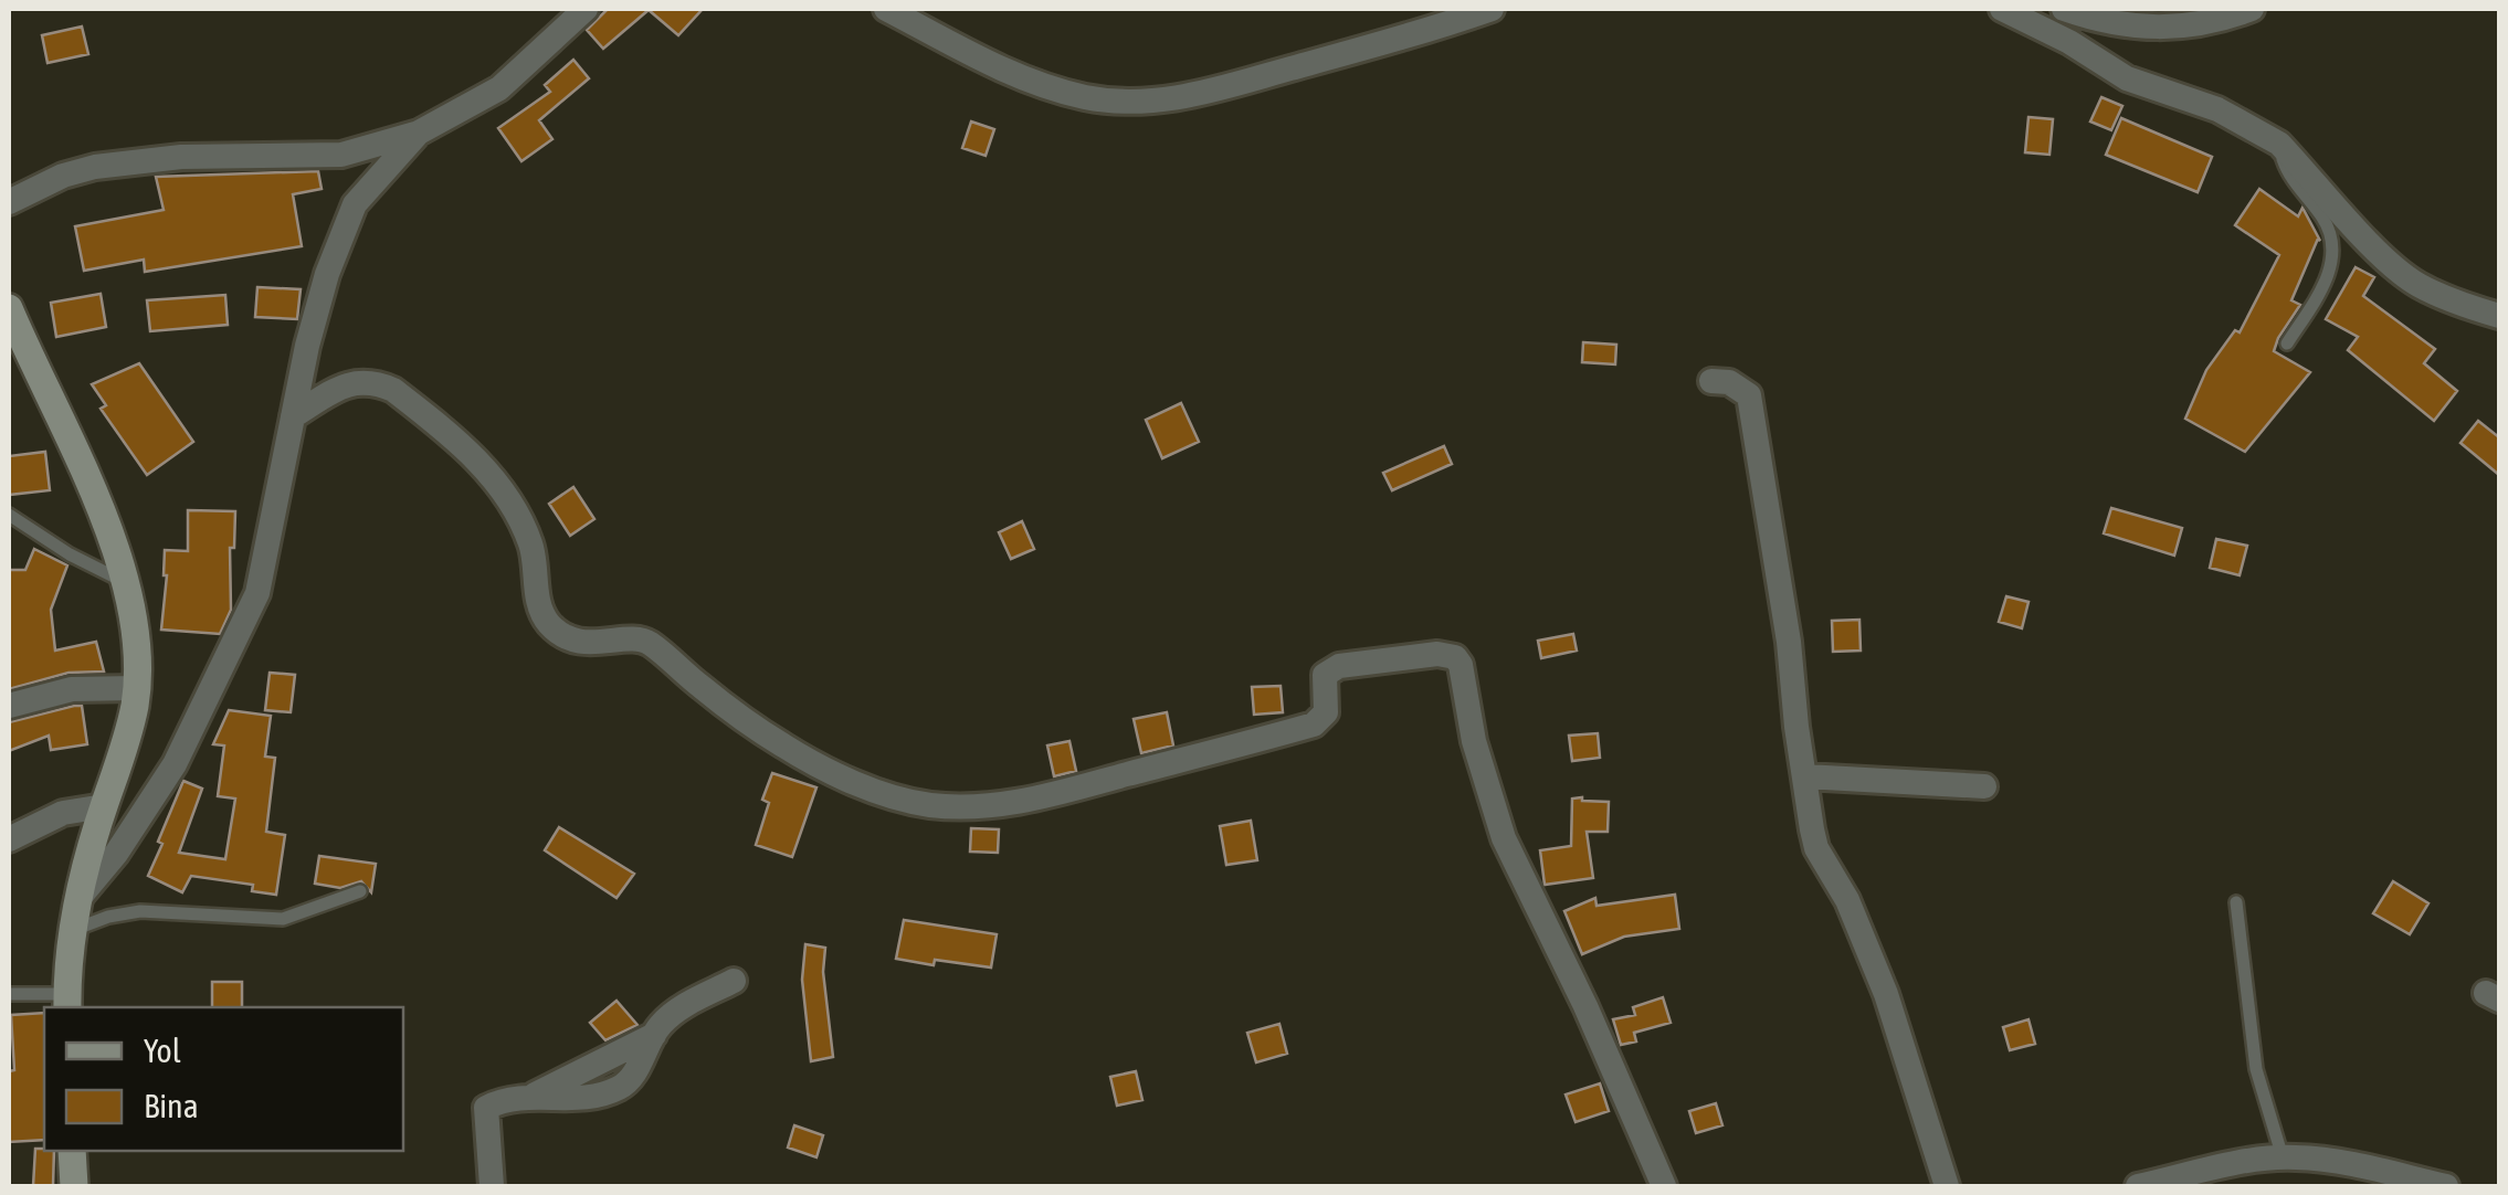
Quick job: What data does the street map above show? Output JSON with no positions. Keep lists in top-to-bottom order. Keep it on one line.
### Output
{"legend":["Yol","Bina"]}
